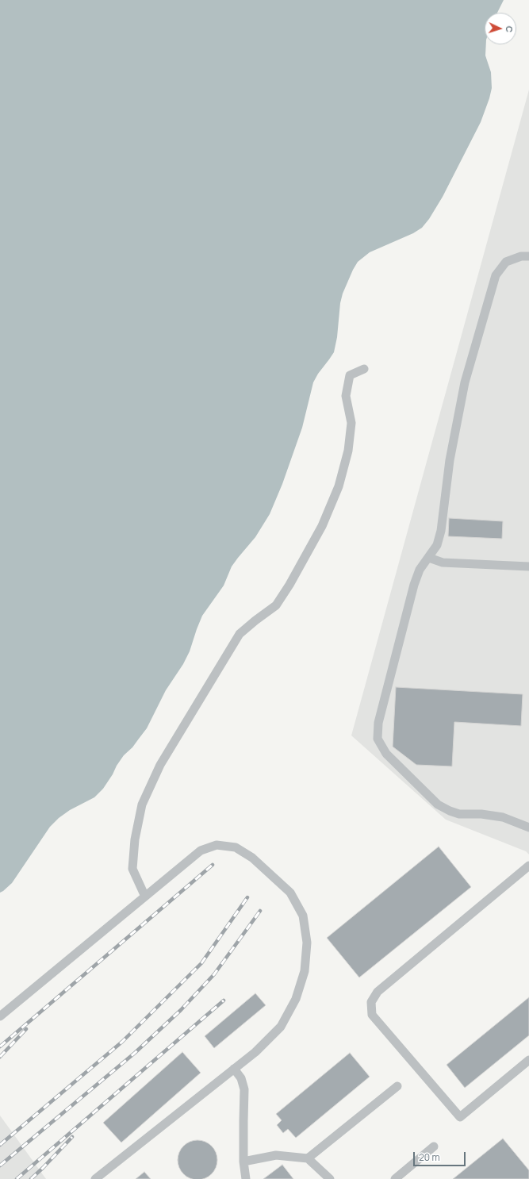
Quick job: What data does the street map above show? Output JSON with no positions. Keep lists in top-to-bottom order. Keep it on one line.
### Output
{"scale_bar":"20 m","north":"right"}
